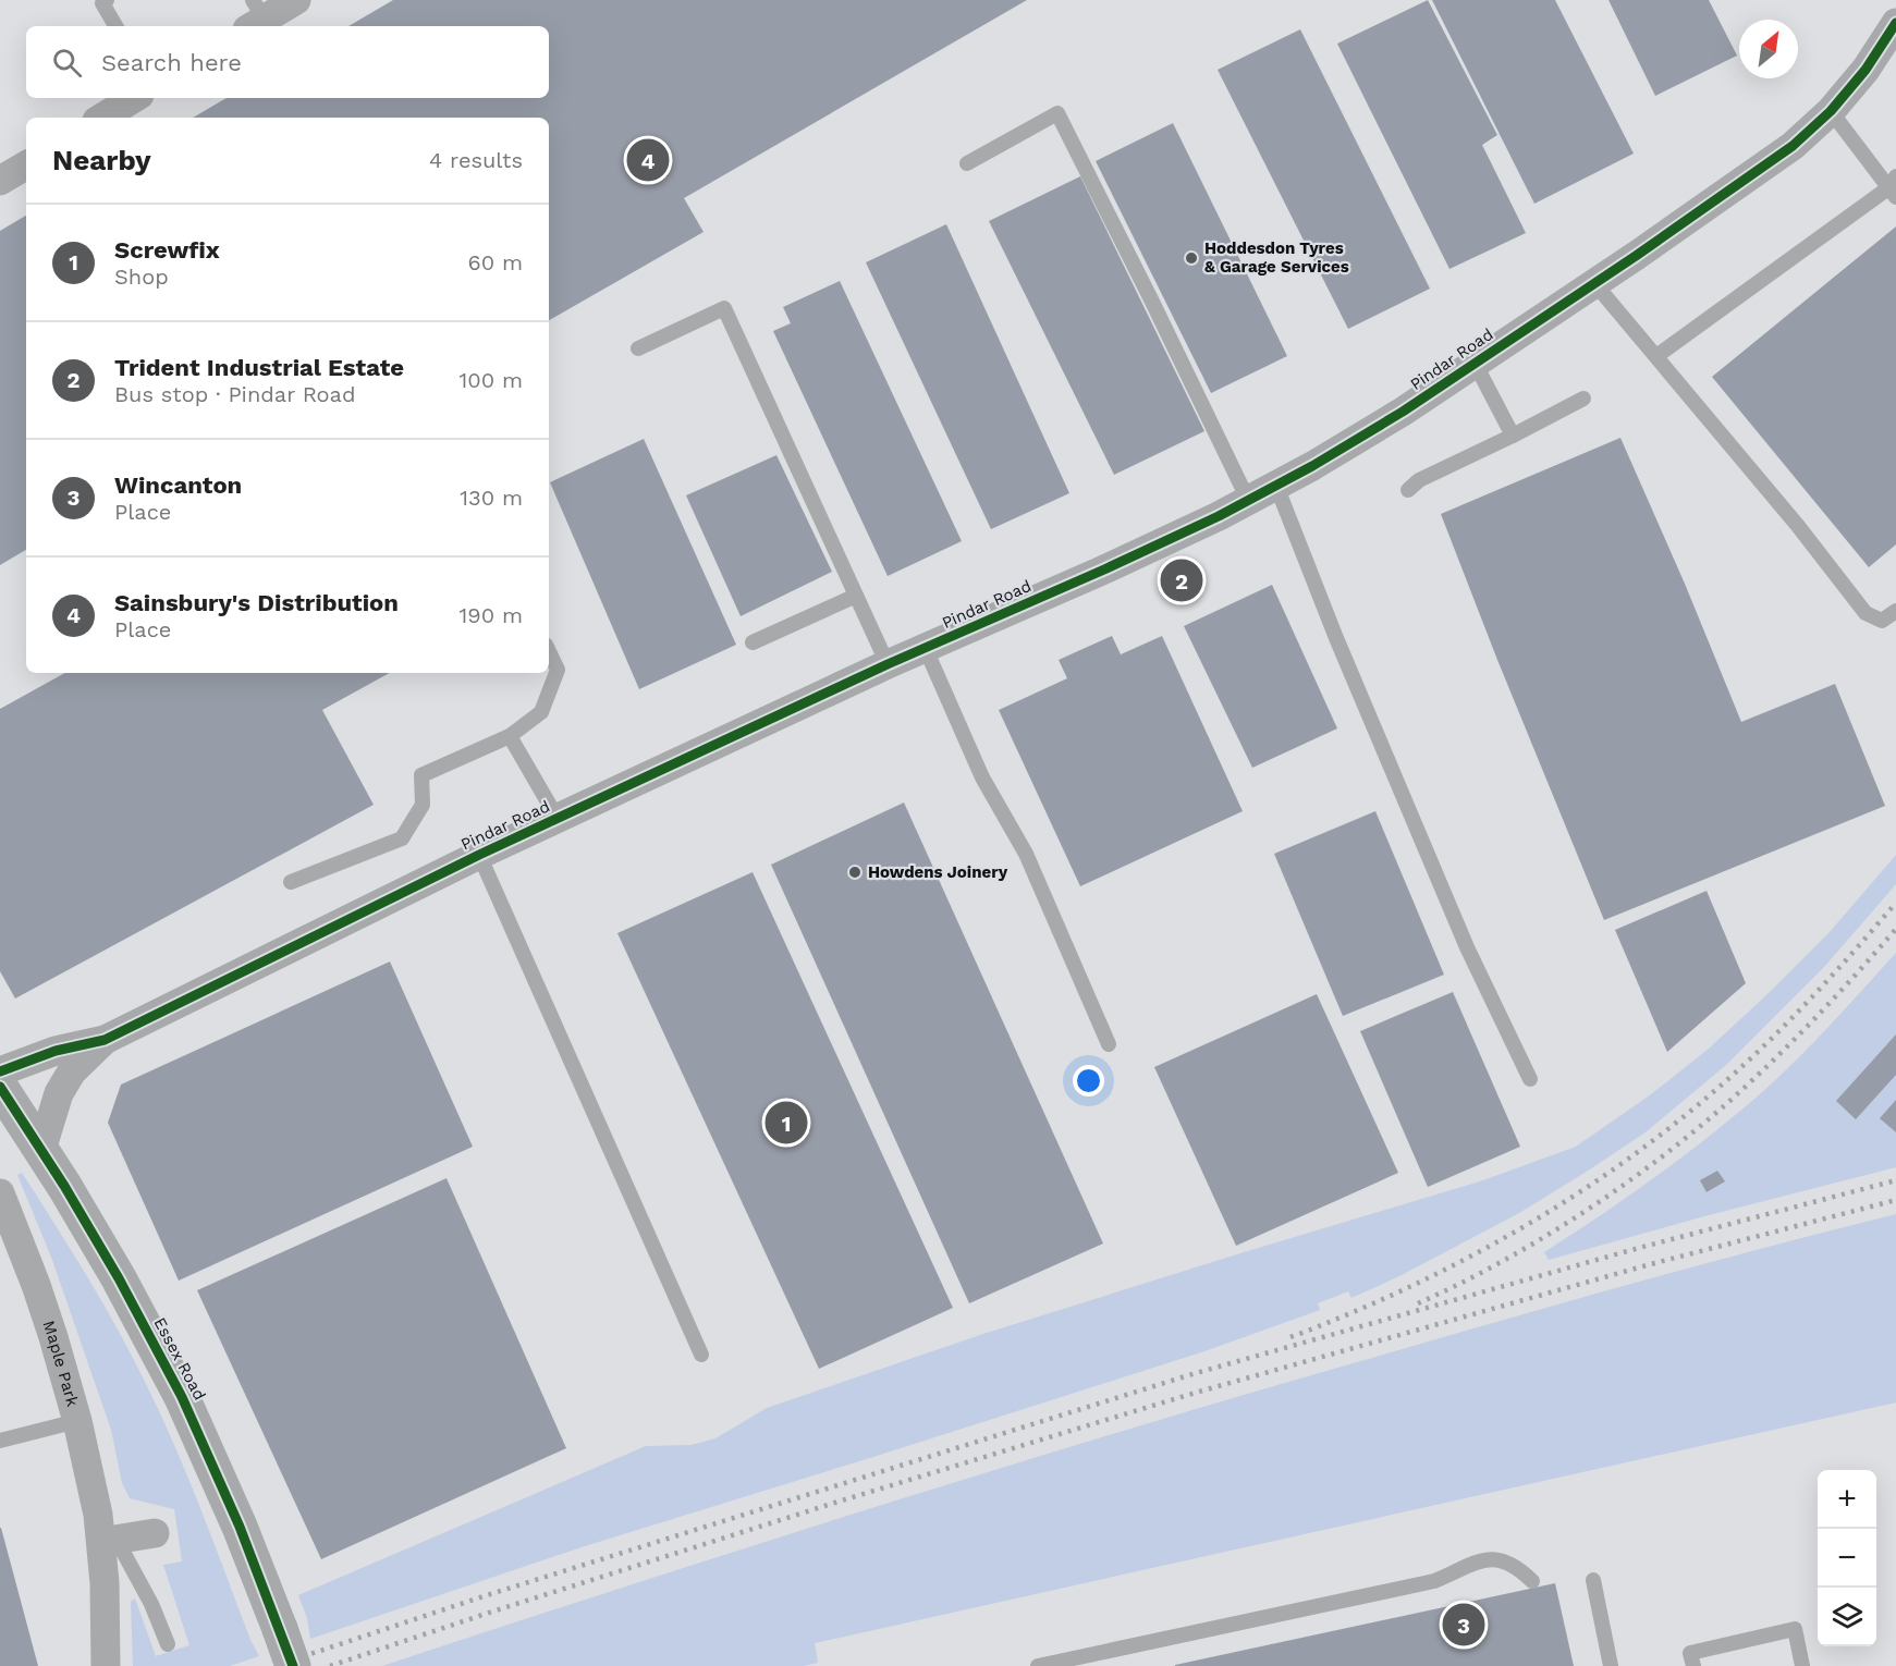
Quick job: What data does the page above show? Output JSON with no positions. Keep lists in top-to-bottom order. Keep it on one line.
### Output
{"streets":{"street":["Pindar Road","Essex Road","Maple Park"]},"crossings":[["Pindar Road","Essex Road"]],"places":["Hoddesdon Tyres & Garage Services","Howdens Joinery"],"north":"top right","page":{"search":"Search here","heading":["Nearby","4 results"],"pins":["4","2","1","3"],"list":[{"mark":"1","name":"Screwfix","note":"Shop","value":"60 m"},{"mark":"2","name":"Trident Industrial Estate","note":"Bus stop · Pindar Road","value":"100 m"},{"mark":"3","name":"Wincanton","note":"Place","value":"130 m"},{"mark":"4","name":"Sainsbury's Distribution","note":"Place","value":"190 m"}],"map_buttons":["+","−"]}}
